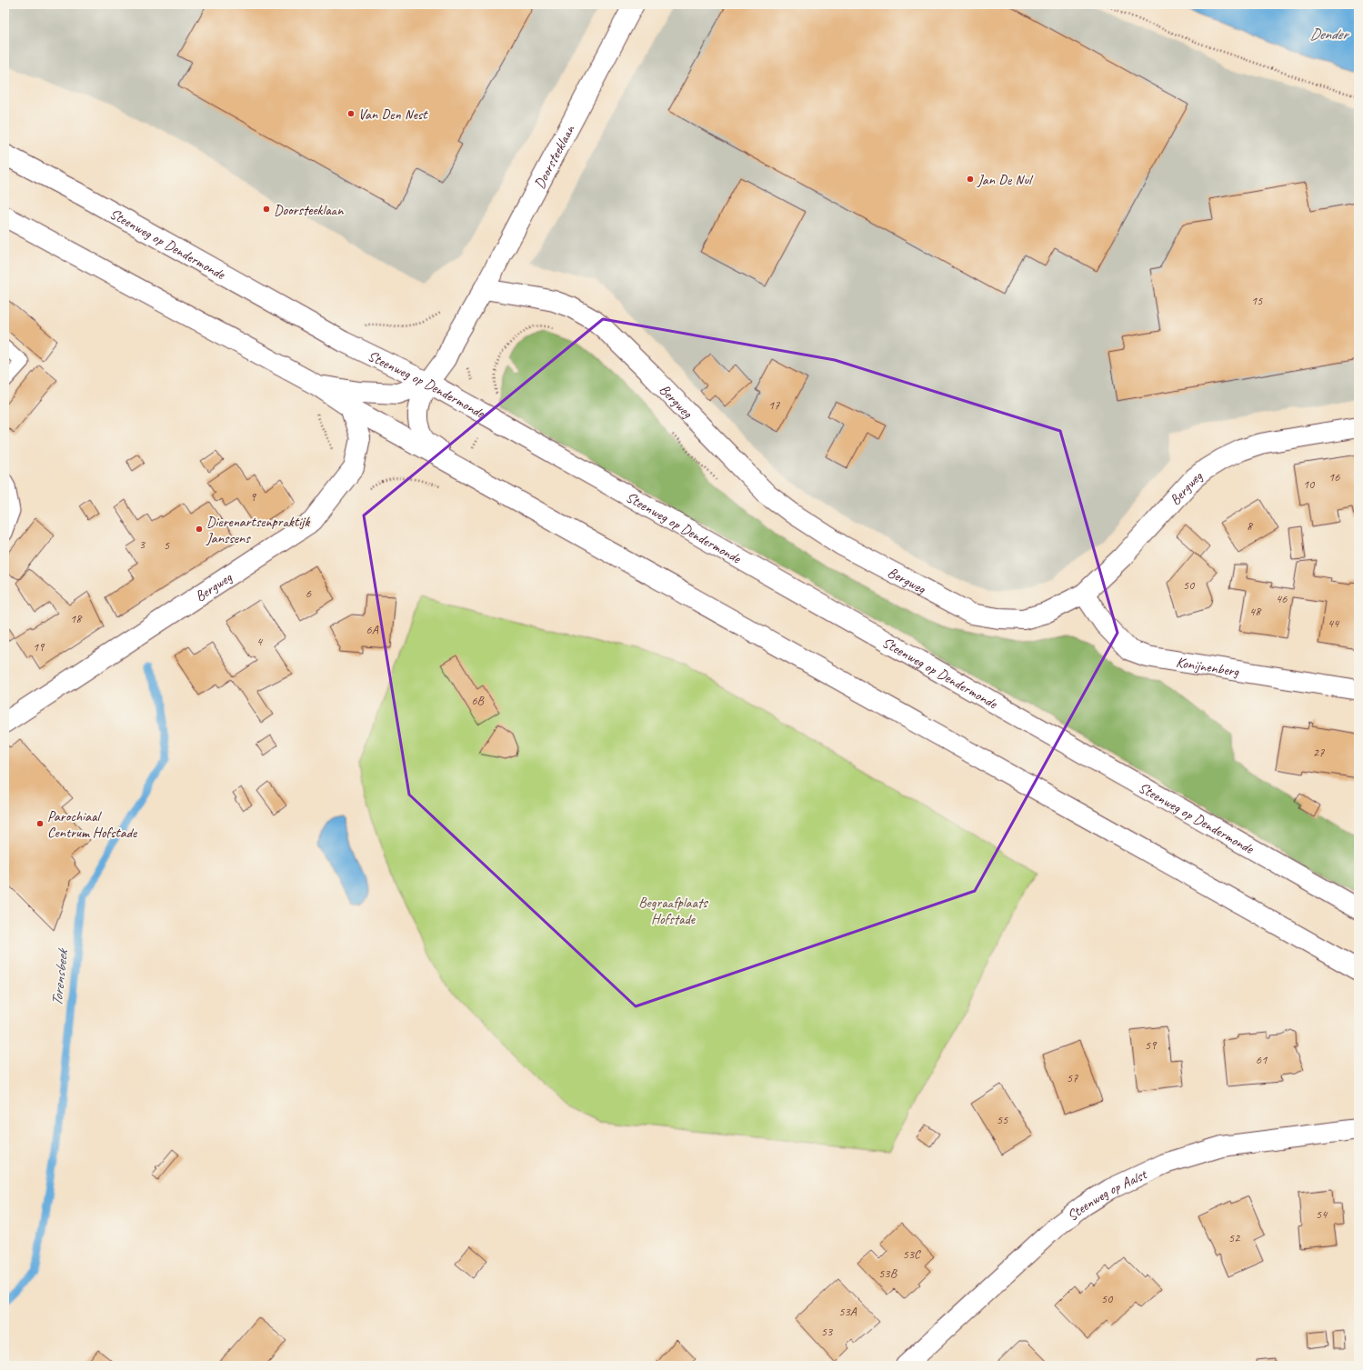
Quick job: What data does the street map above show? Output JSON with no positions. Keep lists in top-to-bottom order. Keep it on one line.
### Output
{"streets":{"main road":["Doorsteeklaan","Steenweg op Dendermonde","Bergweg","Konijnenberg","Steenweg op Aalst"]},"crossings":[["Doorsteeklaan","Steenweg op Dendermonde"],["Doorsteeklaan","Bergweg"],["Bergweg","Konijnenberg"]],"water":["Dender","Torensbeek"],"parks":["Begraafplaats Hofstade"],"places":["Van Den Nest","Jan De Nul","Doorsteeklaan","Dierenartsenpraktijk Janssens","Parochiaal Centrum Hofstade"],"house_numbers":["15","17","16","10","9","8","3","5","50","6","46","48","18","44","6A","4","19","6B","27","59","61","57","55","54","52","53C","53B","50","53A","53"]}
